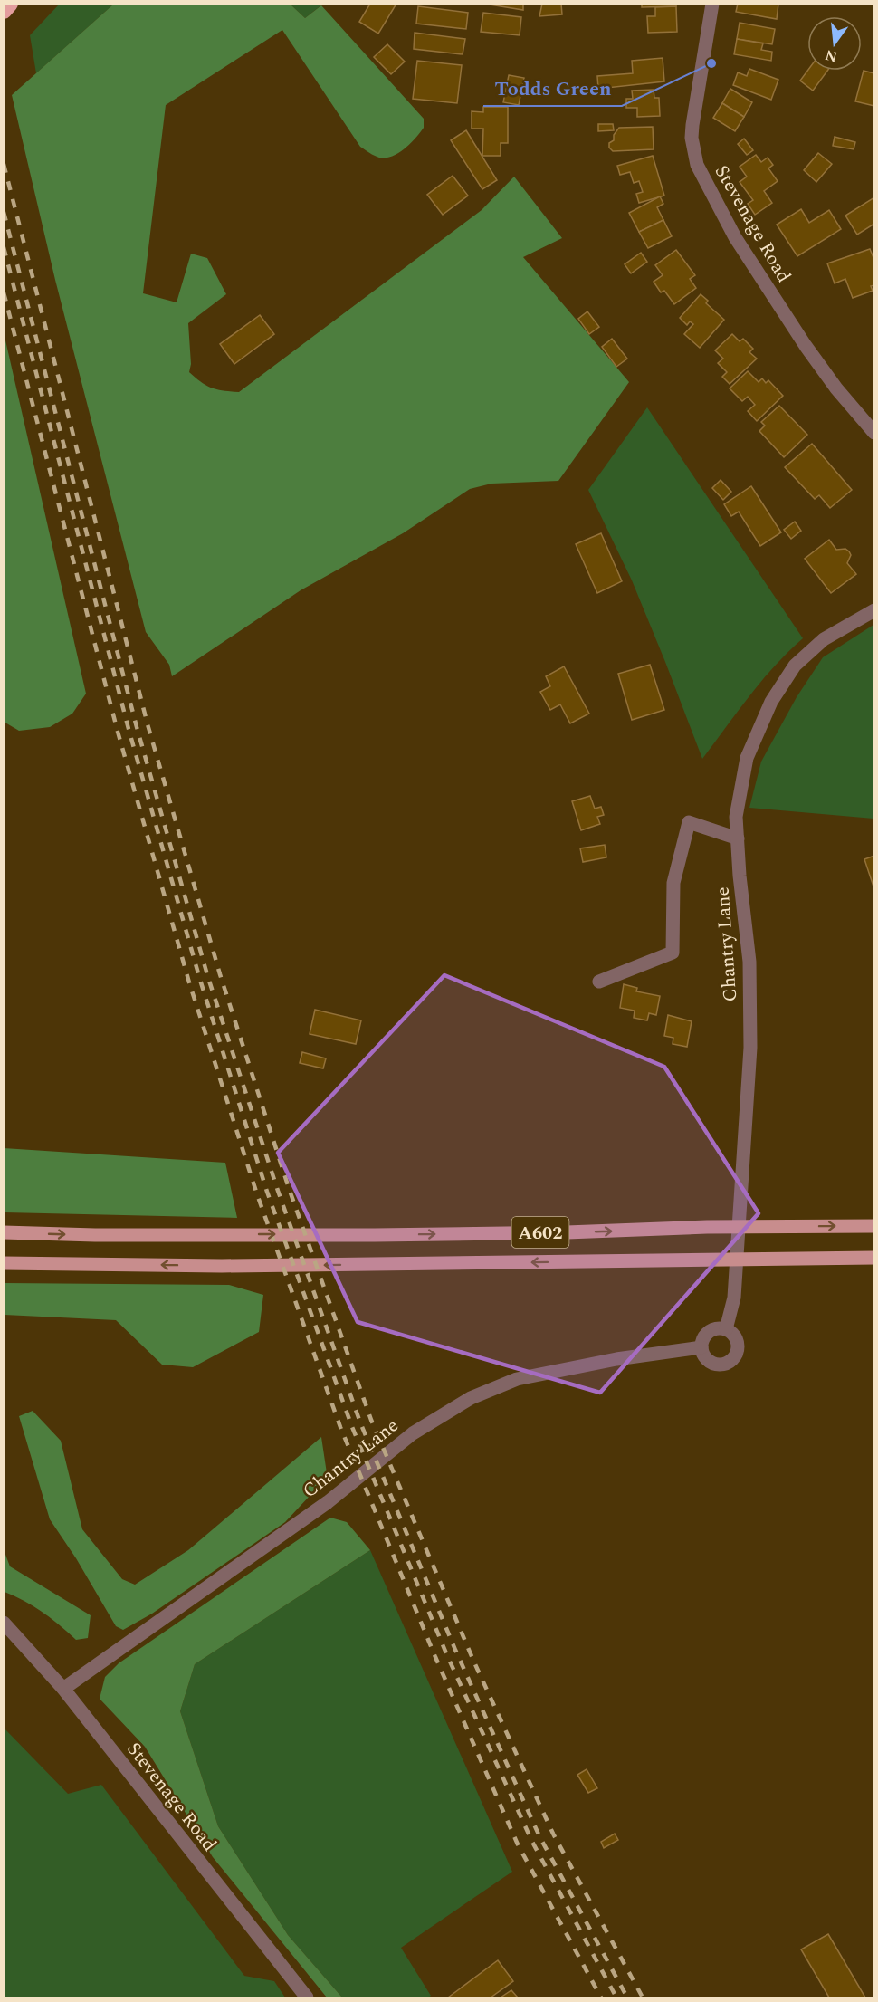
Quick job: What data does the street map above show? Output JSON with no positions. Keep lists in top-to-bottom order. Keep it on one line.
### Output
{"streets":{"main road":["A602"],"street":["Stevenage Road","Chantry Lane"]},"crossings":[["Stevenage Road","Chantry Lane"]],"places":["Todds Green"],"north":"bottom"}
